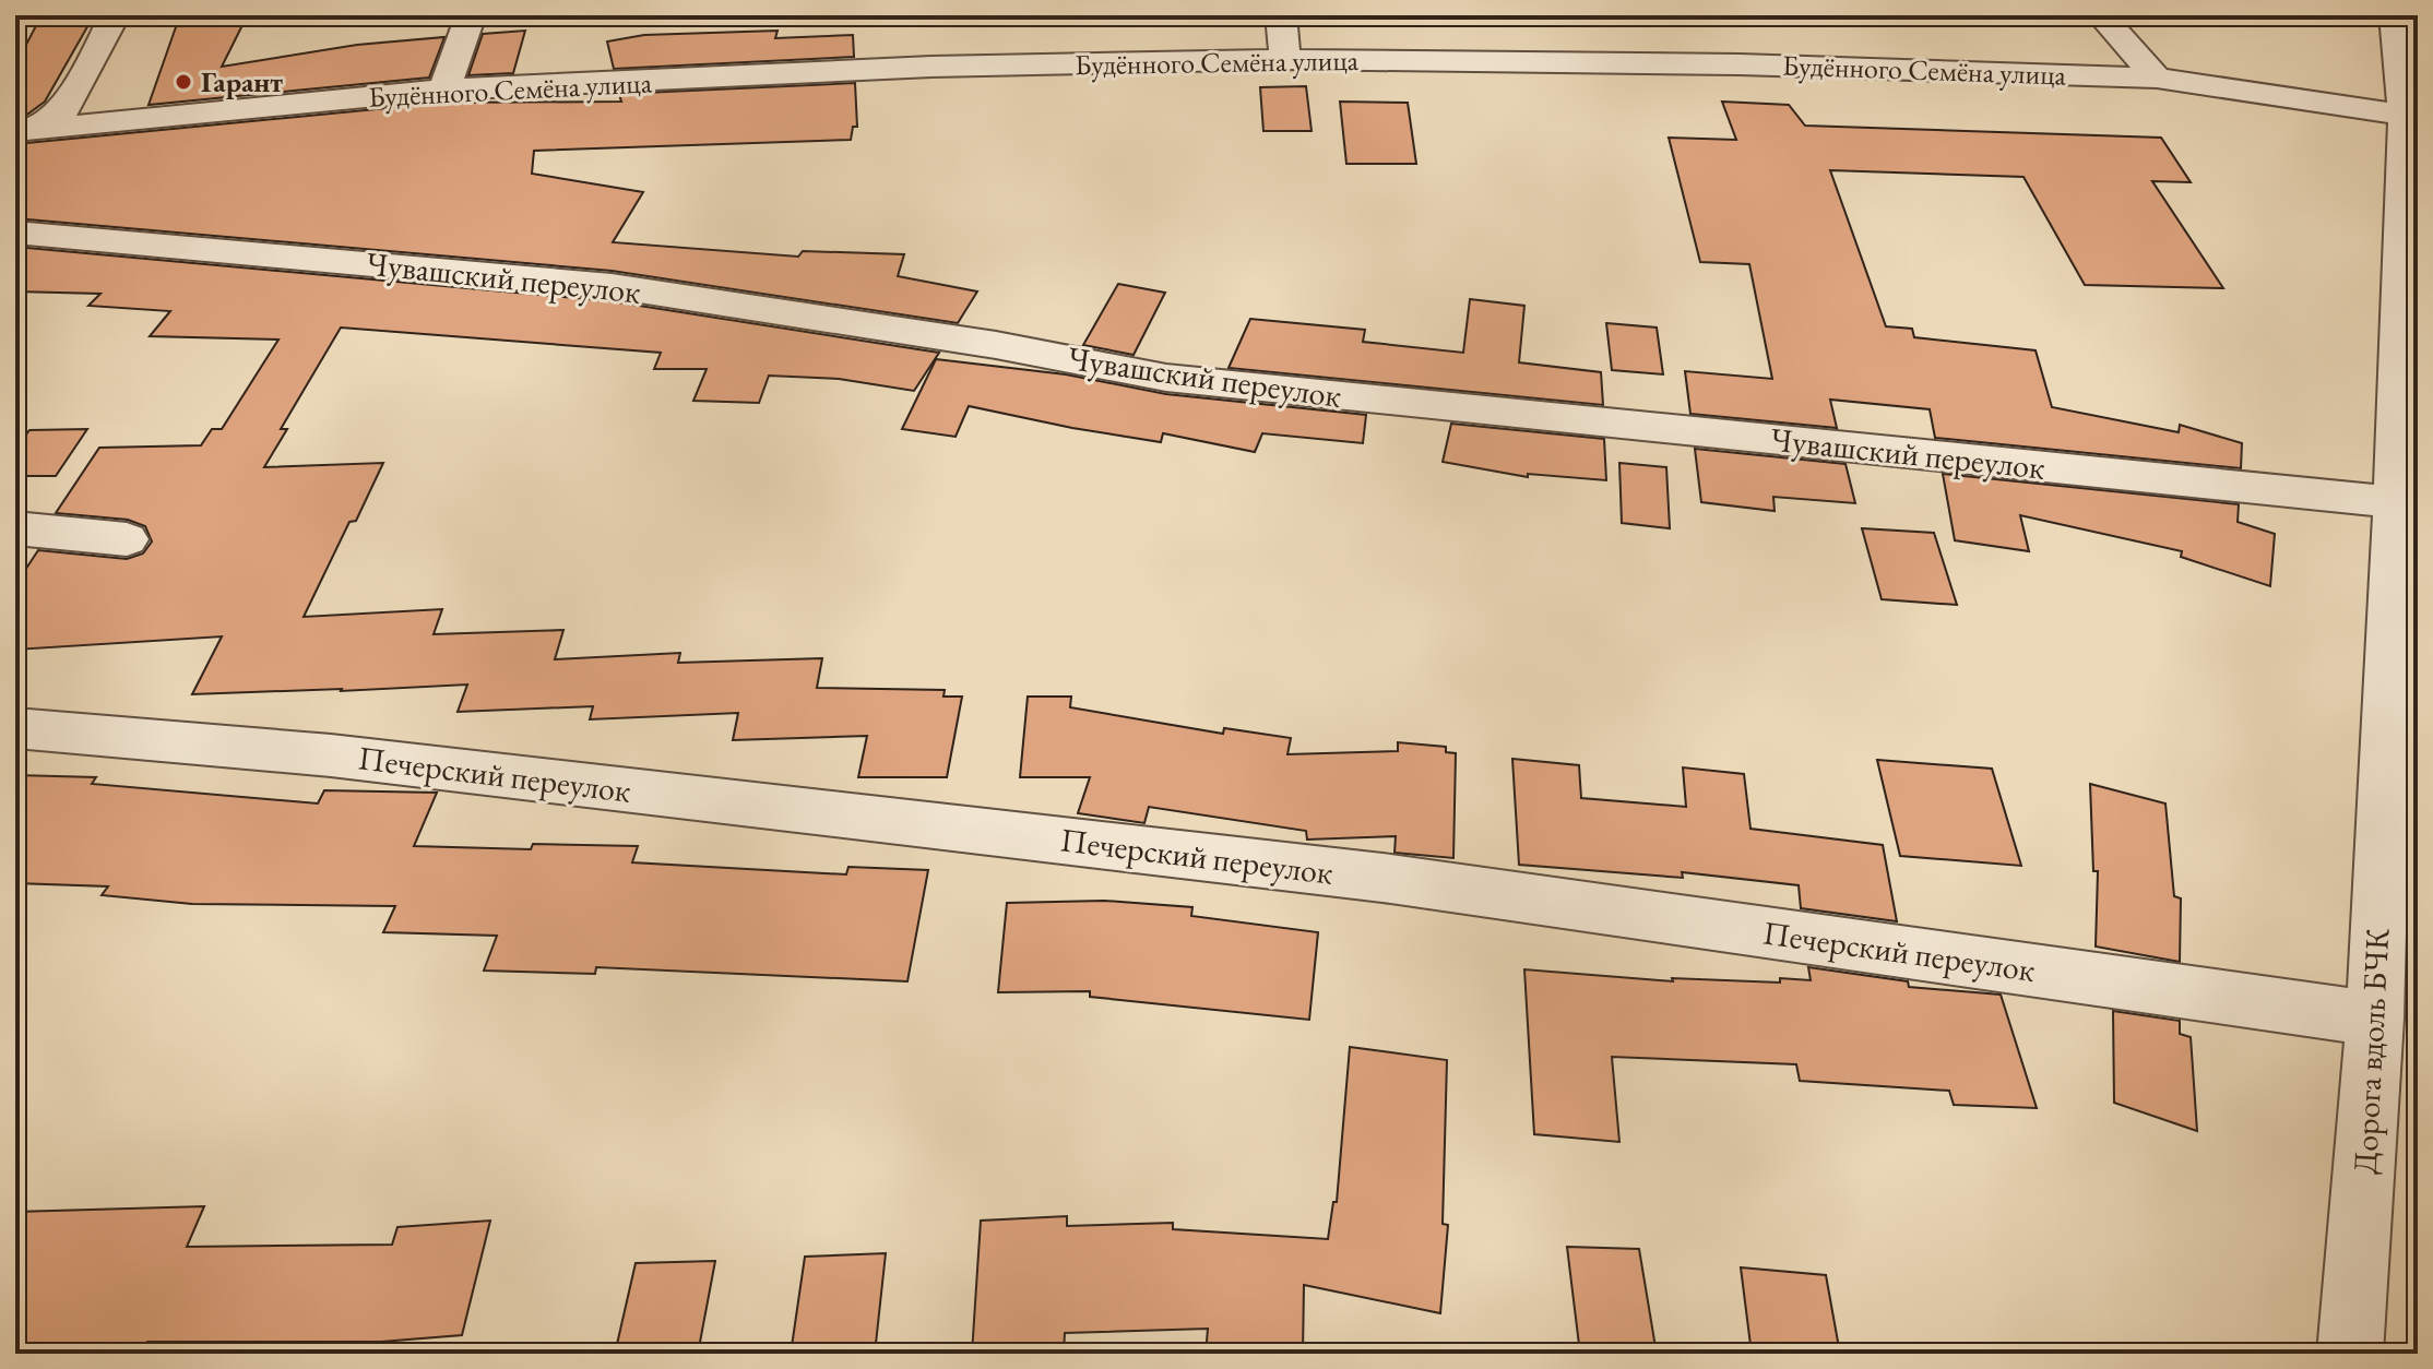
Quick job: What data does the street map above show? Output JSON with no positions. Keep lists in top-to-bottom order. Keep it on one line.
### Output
{"streets":{"street":["Будённого Семёна улица","Чувашский переулок","Печерский переулок","Дорога вдоль БЧК"]},"crossings":[["Будённого Семёна улица","Дорога вдоль БЧК"],["Чувашский переулок","Дорога вдоль БЧК"],["Печерский переулок","Дорога вдоль БЧК"]],"places":["Гарант"]}
